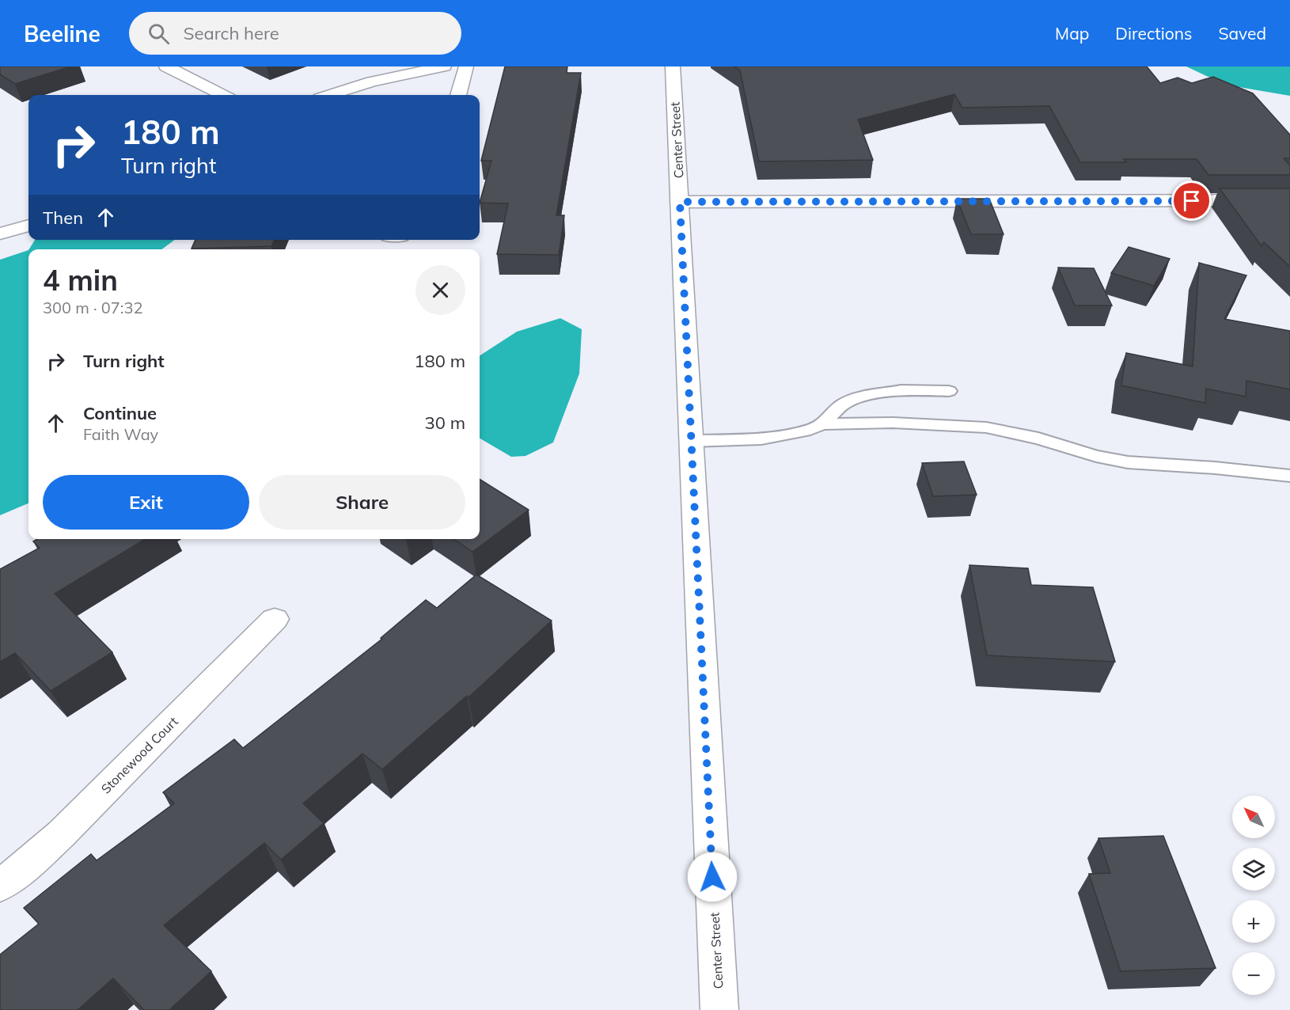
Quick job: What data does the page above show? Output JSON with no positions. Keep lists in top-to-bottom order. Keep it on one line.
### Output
{"streets":{"street":["Center Street","Stonewood Court"]},"north":"top left","page":{"header":"Beeline","search":"Search here","nav":["Map","Directions","Saved"],"turn":["180 m","Turn right"],"then":"Then","heading":["4 min","300 m · 07:32"],"list":[{"name":"Turn right","value":"180 m"},{"name":"Continue","note":"Faith Way","value":"30 m"}],"buttons":["Exit","Share"],"map_buttons":["+","−"]}}
